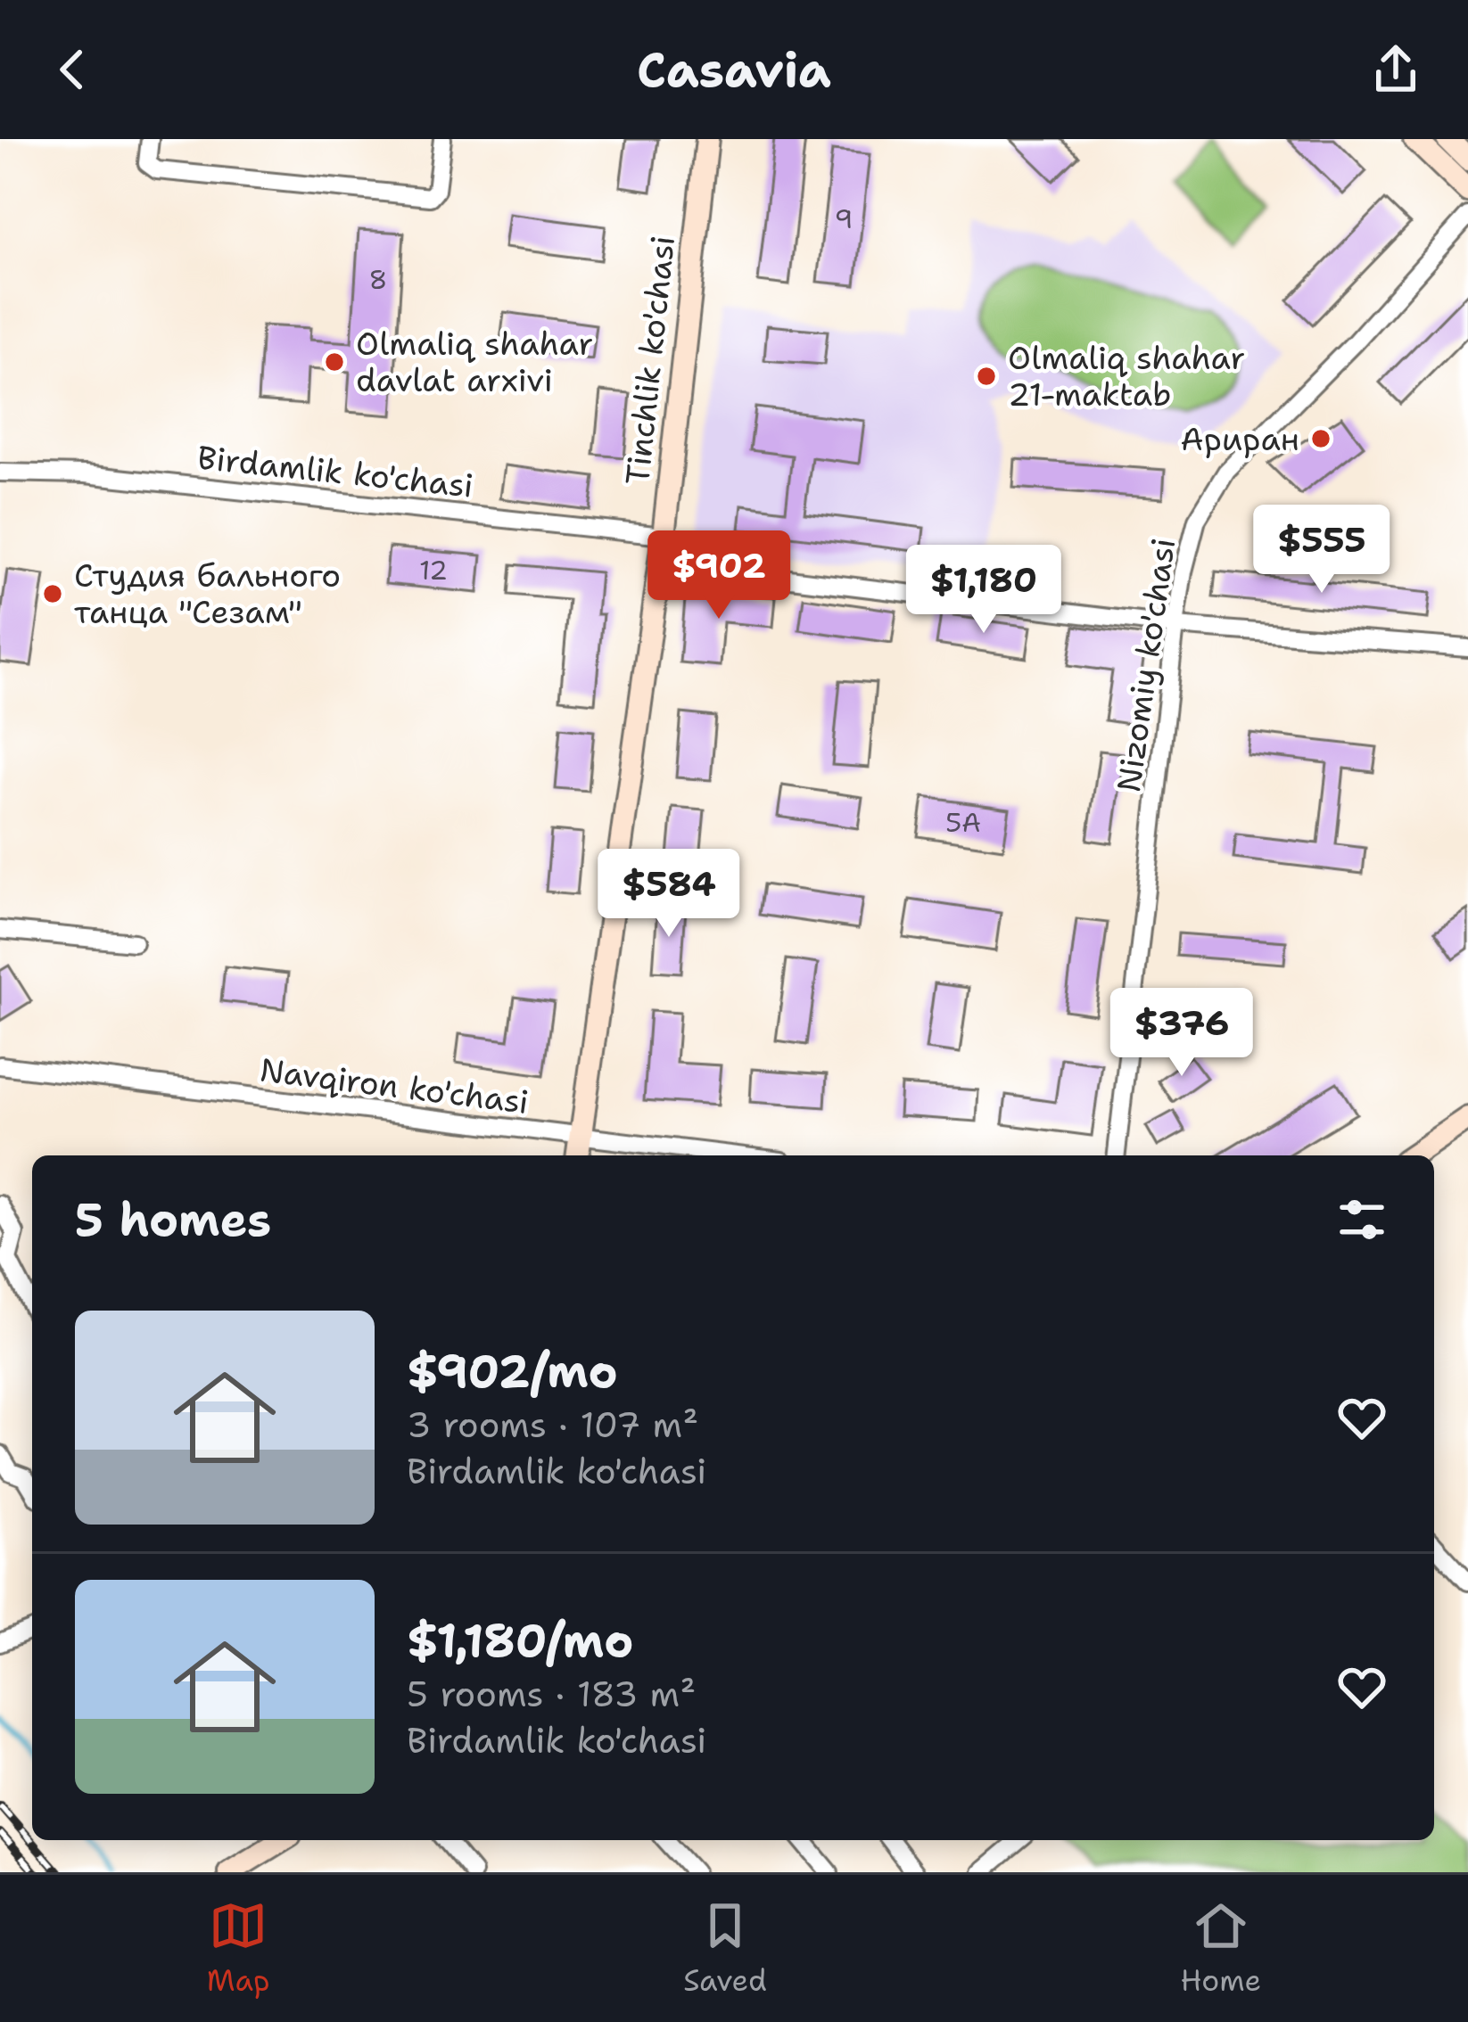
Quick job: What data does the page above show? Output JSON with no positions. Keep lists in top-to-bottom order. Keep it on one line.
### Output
{"streets":{"main road":["Tinchlik ko'chasi"],"street":["Birdamlik ko'chasi","Nizomiy ko'chasi","Navqiron ko'chasi"]},"crossings":[["Tinchlik ko'chasi","Birdamlik ko'chasi"],["Tinchlik ko'chasi","Navqiron ko'chasi"]],"places":["Olmaliq shahar davlat arxivi","Olmaliq shahar 21-maktab","Ариран","Студия бального танца \"Сезам\""],"house_numbers":["9","8","12","5А"],"page":{"header":"Casavia","price":["$555","$902","$1,180","$584","$376"],"heading":"5 homes","list":[{"name":"$902/mo","note":"3 rooms · 107 m² · Birdamlik ko'chasi"},{"name":"$1,180/mo","note":"5 rooms · 183 m² · Birdamlik ko'chasi"}],"tabs":["Map","Saved","Home"]}}
